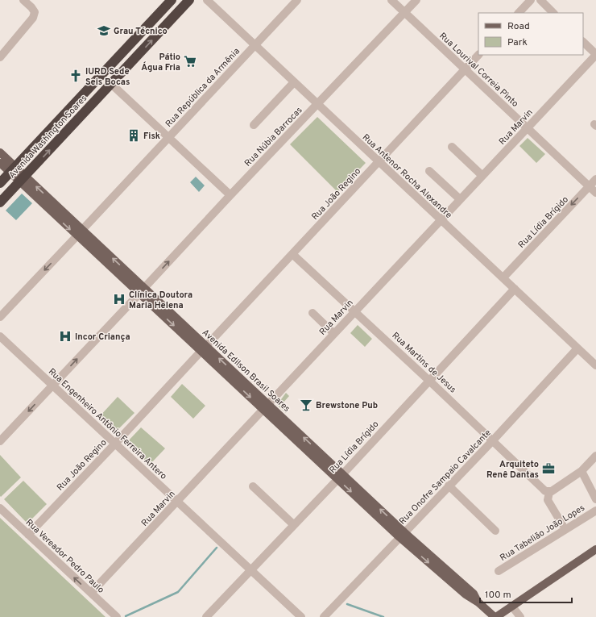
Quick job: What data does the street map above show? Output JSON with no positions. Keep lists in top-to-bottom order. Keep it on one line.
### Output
{"streets":{"highway":["Avenida Washington Soares"],"main road":["Avenida Edilson Brasil Soares"],"street":["Rua Lourival Correia Pìnto","Rua República da Armênia","Rua Marvin","Rua Núbia Barrocas","Rua Antenor Rocha Alexandre","Rua João Regino","Rua Lídia Brígido","Rua Martins de Jesus","Rua Engenheiro Antônio Ferreira Antero","Rua Onofre Sampaio Cavalcante","Rua Tabelião João Lopes","Rua Vereador Pedro Paulo"]},"crossings":[["Rua Lourival Correia Pìnto","Rua Marvin"],["Rua Lourival Correia Pìnto","Rua Núbia Barrocas"],["Rua Lourival Correia Pìnto","Rua João Regino"],["Rua Lourival Correia Pìnto","Rua Lídia Brígido"],["Rua República da Armênia","Rua Antenor Rocha Alexandre"],["Rua República da Armênia","Avenida Edilson Brasil Soares"],["Rua Marvin","Rua Antenor Rocha Alexandre"],["Rua Marvin","Rua Martins de Jesus"],["Rua Marvin","Avenida Edilson Brasil Soares"],["Rua Marvin","Rua Engenheiro Antônio Ferreira Antero"],["Rua Marvin","Rua Vereador Pedro Paulo"],["Avenida Washington Soares","Avenida Edilson Brasil Soares"],["Rua Núbia Barrocas","Rua Antenor Rocha Alexandre"],["Rua Núbia Barrocas","Avenida Edilson Brasil Soares"],["Rua Núbia Barrocas","Rua Engenheiro Antônio Ferreira Antero"],["Rua Antenor Rocha Alexandre","Rua João Regino"],["Rua Antenor Rocha Alexandre","Rua Lídia Brígido"],["Rua Antenor Rocha Alexandre","Rua Onofre Sampaio Cavalcante"],["Rua João Regino","Rua Martins de Jesus"],["Rua João Regino","Avenida Edilson Brasil Soares"],["Rua João Regino","Rua Engenheiro Antônio Ferreira Antero"],["Rua João Regino","Rua Vereador Pedro Paulo"],["Rua Lídia Brígido","Rua Martins de Jesus"],["Rua Lídia Brígido","Avenida Edilson Brasil Soares"],["Rua Lídia Brígido","Rua Engenheiro Antônio Ferreira Antero"],["Rua Martins de Jesus","Rua Onofre Sampaio Cavalcante"],["Avenida Edilson Brasil Soares","Rua Onofre Sampaio Cavalcante"]],"one_way":["Rua Vereador Pedro Paulo"],"places":{"school or university":["Grau Técnico"],"supermarket":["Pátio Água Fria"],"church":["IURD Sede Seis Bocas"],"building":["Fisk"],"hospital":["Clínica Doutora Maria Helena","Incor Criança"],"bar":["Brewstone Pub"],"office":["Arquiteto Renê Dantas"]},"legend":["Road","Park"],"scale_bar":"100 m"}
